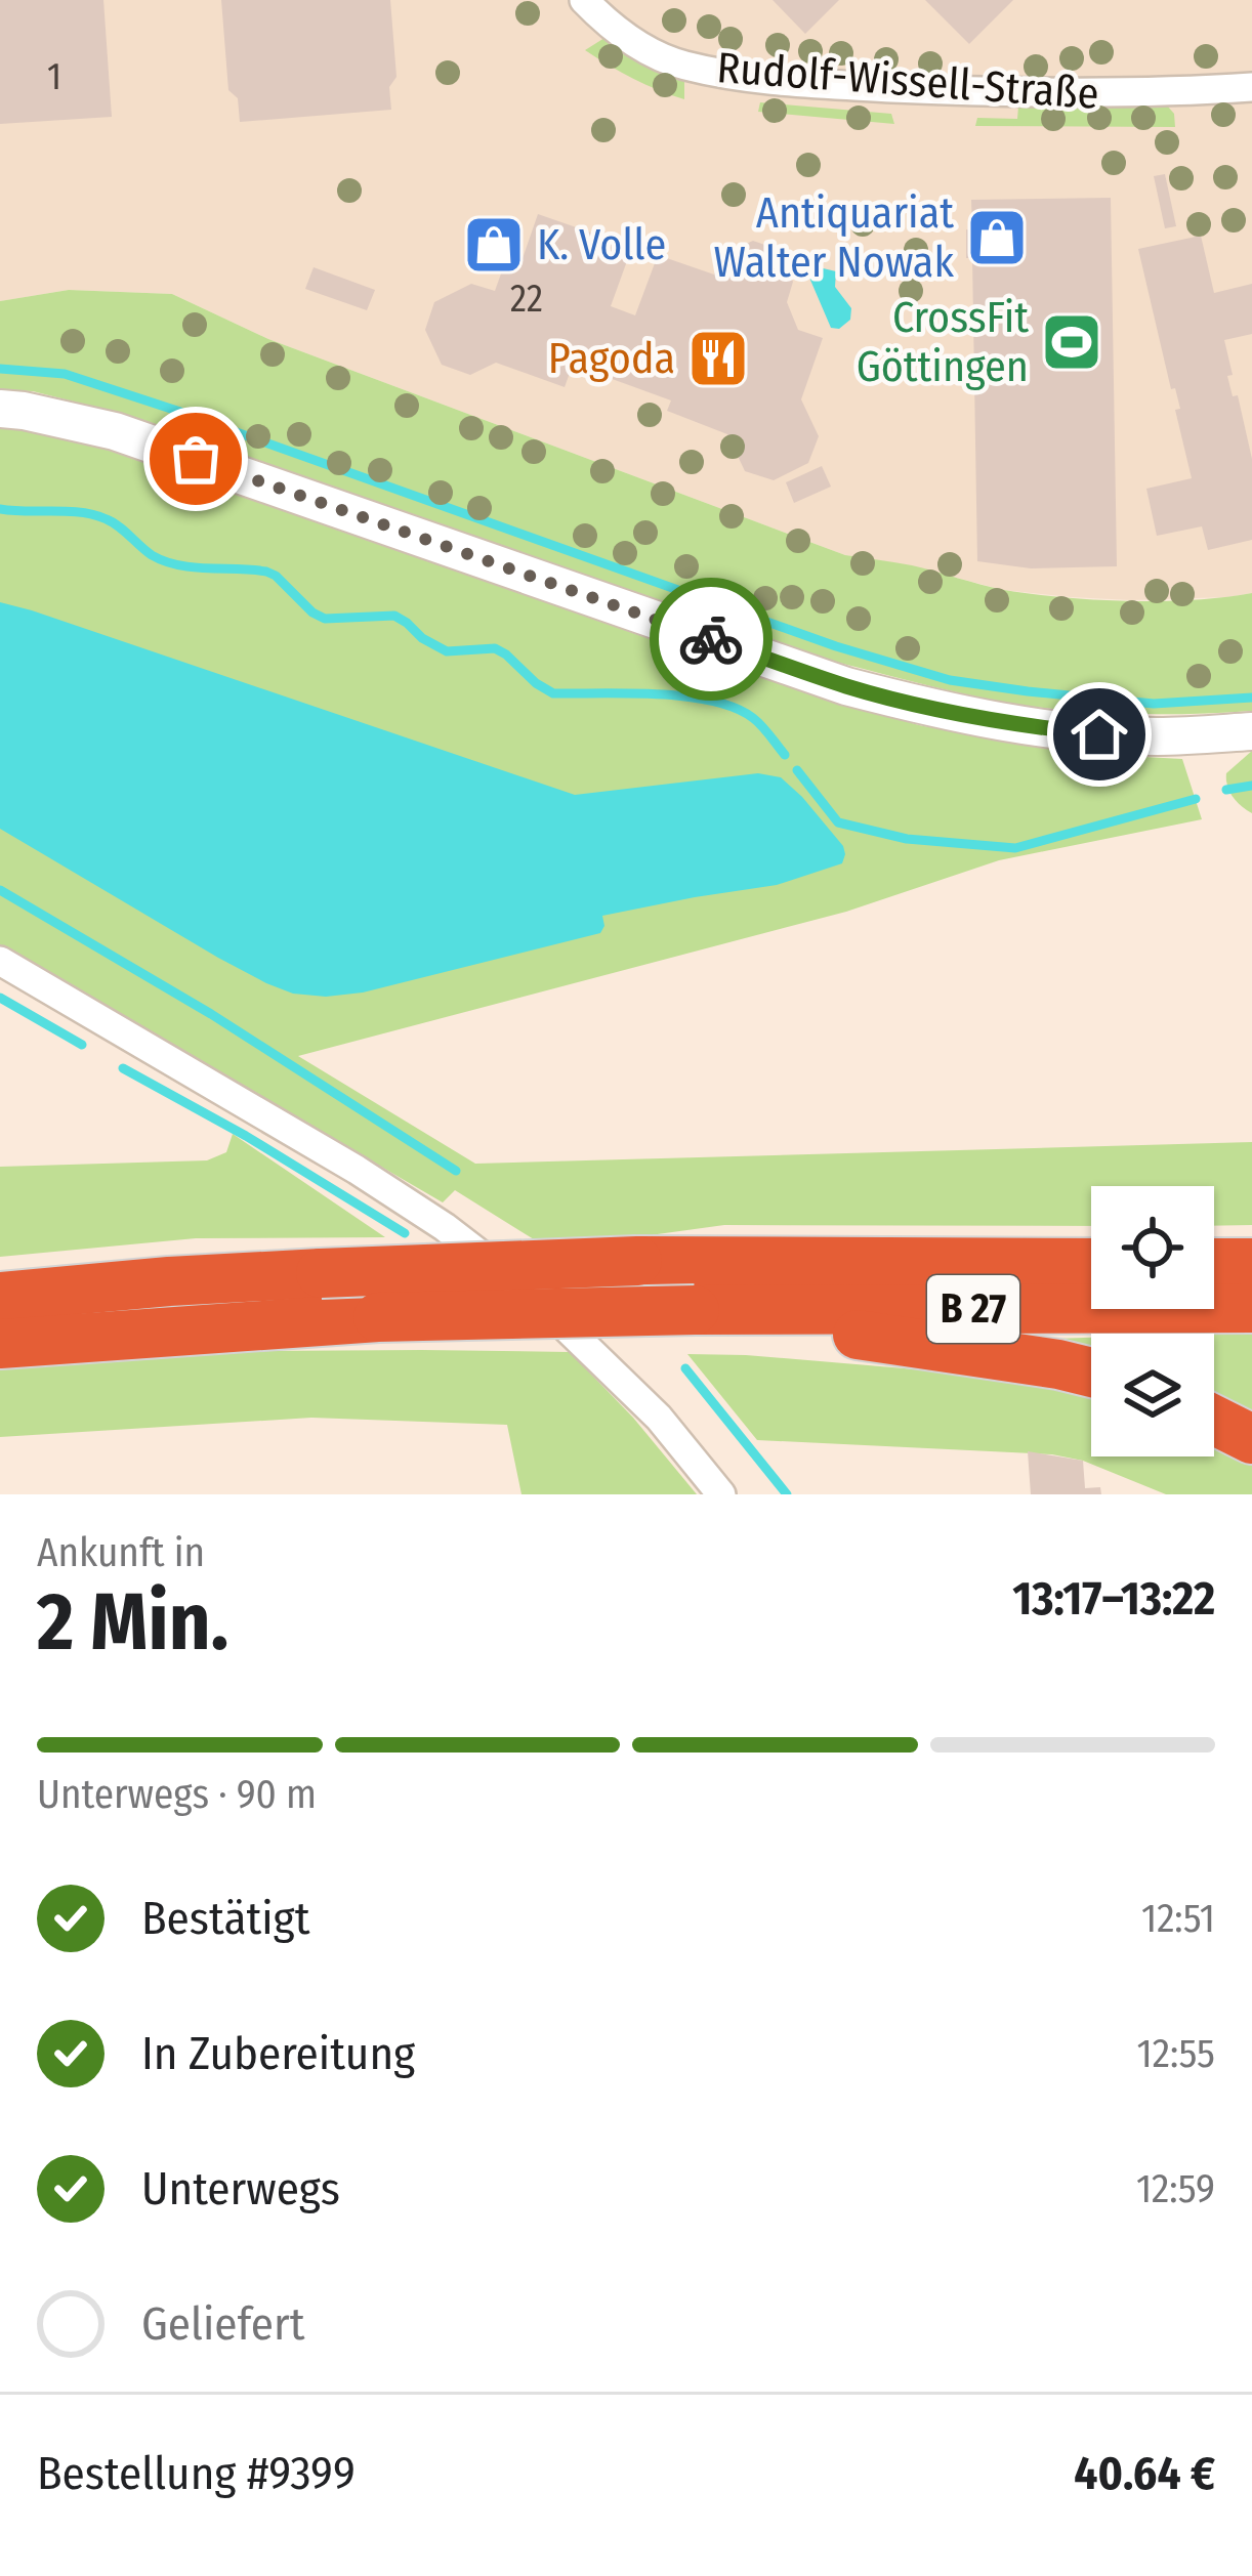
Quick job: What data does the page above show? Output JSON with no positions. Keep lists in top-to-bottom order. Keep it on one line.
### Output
{"streets":{"highway":["B 27"],"street":["Rudolf-Wissell-Straße"]},"places":{"shop":["Antiquariat Walter Nowak","K. Volle"],"sports":["CrossFit Göttingen"],"restaurant":["Pagoda"]},"house_numbers":["1","22"],"page":{"heading":["2 Min.","Ankunft in","13:17–13:22"],"panel":["Bestellung #9399","40.64 €"],"bar":"Unterwegs · 90 m","list":[["Bestätigt","12:51"],["In Zubereitung","12:55"],["Unterwegs","12:59"],"Geliefert"]}}
